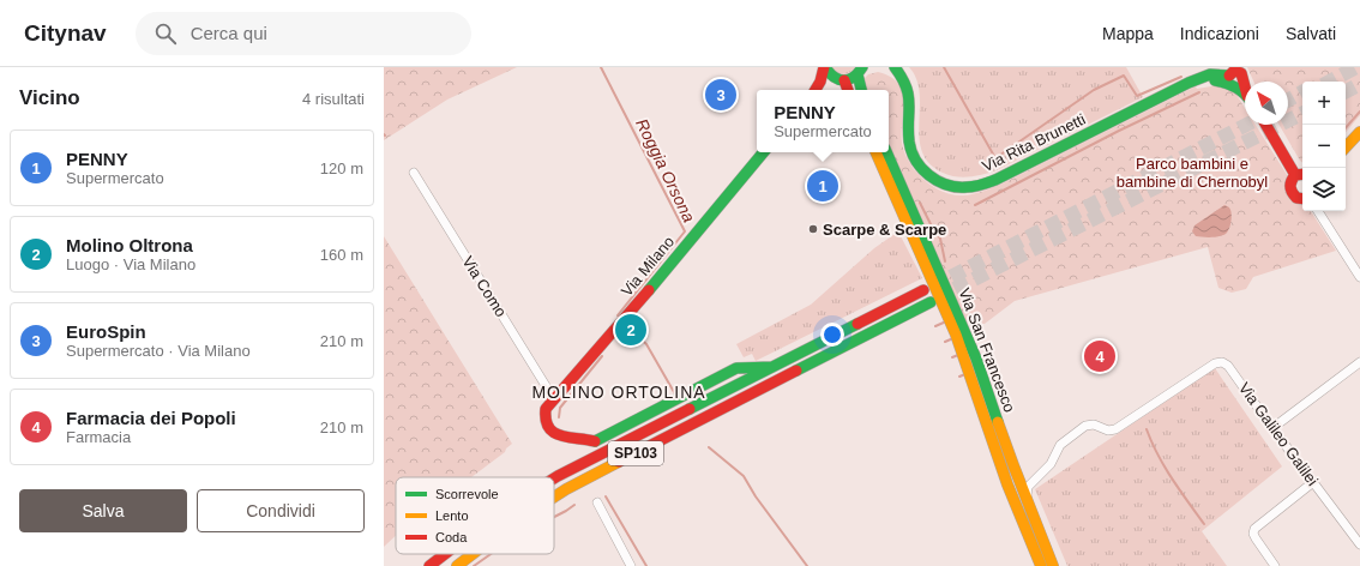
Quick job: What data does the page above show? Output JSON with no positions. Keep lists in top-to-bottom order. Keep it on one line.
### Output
{"streets":{"main road":["Via Rita Brunetti","Via Milano","Via San Francesco","SP103"],"street":["Via Como","Via Galileo Galilei"]},"crossings":[["Via Milano","Via Como"],["Via Milano","SP103"]],"districts":["MOLINO ORTOLINA"],"water":["Roggia Orsona"],"parks":["Parco bambini e bambine di Chernobyl"],"places":["Scarpe & Scarpe"],"legend":["Scorrevole","Lento","Coda"],"north":"top left","page":{"header":"Citynav","search":"Cerca qui","nav":["Mappa","Indicazioni","Salvati"],"heading":["Vicino","4 risultati"],"pins":["3","1","2","4"],"map_buttons":["+","−"],"popup":["PENNY","Supermercato"],"list":[{"mark":"1","name":"PENNY","note":"Supermercato","value":"120 m"},{"mark":"2","name":"Molino Oltrona","note":"Luogo · Via Milano","value":"160 m"},{"mark":"3","name":"EuroSpin","note":"Supermercato · Via Milano","value":"210 m"},{"mark":"4","name":"Farmacia dei Popoli","note":"Farmacia","value":"210 m"}],"buttons":["Salva","Condividi"]}}
